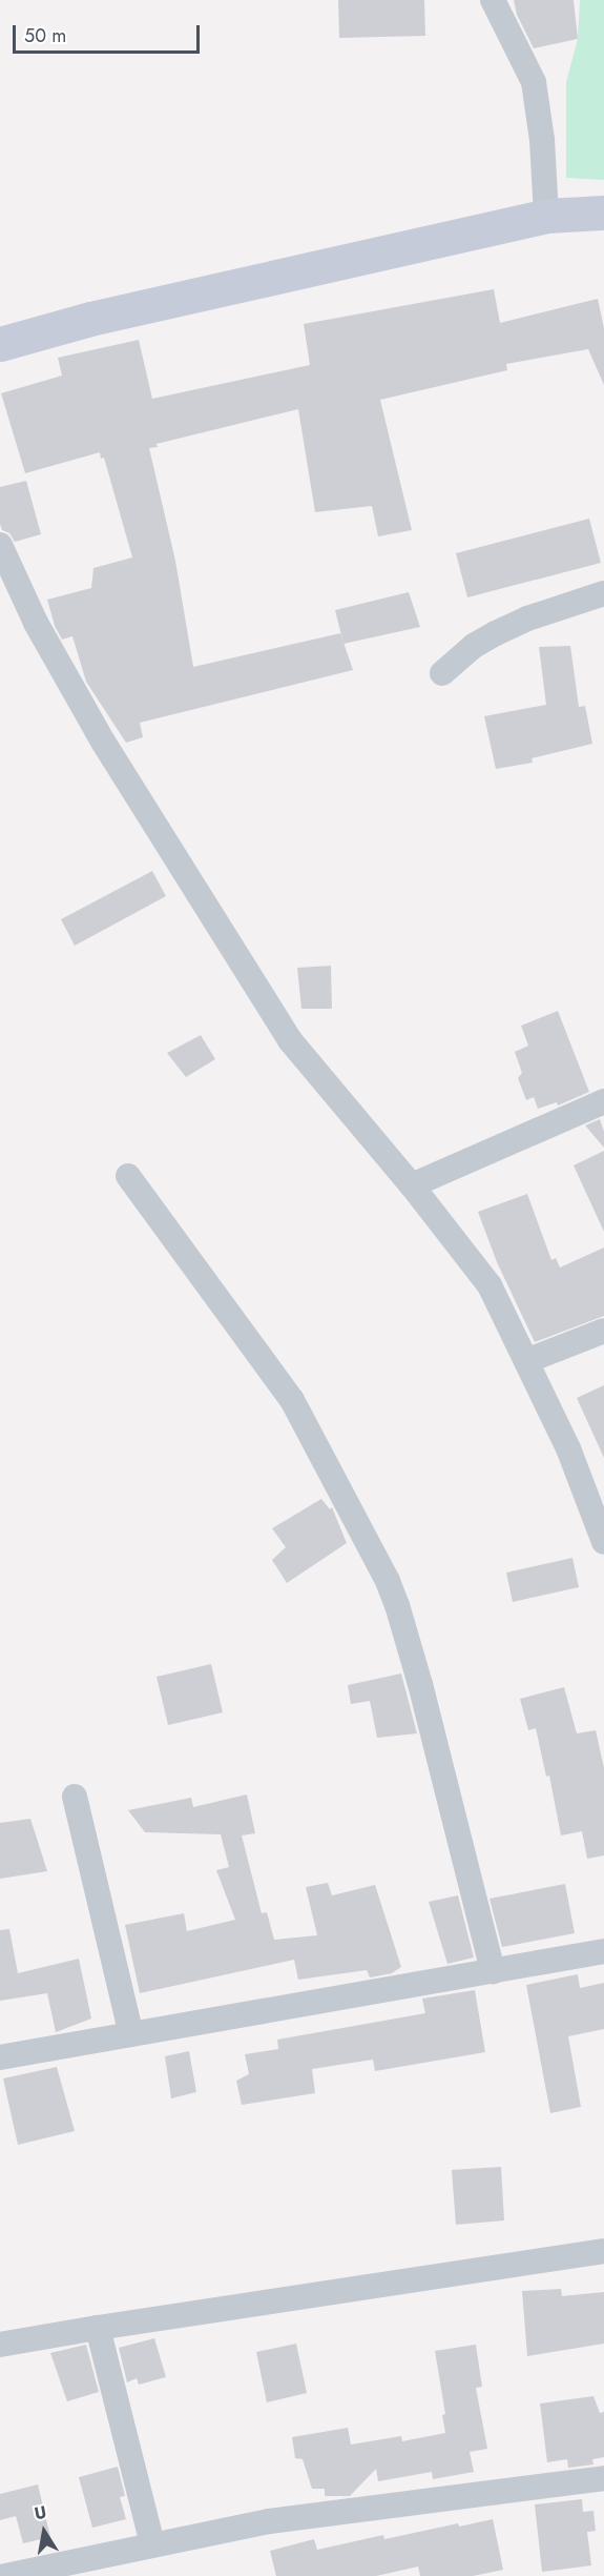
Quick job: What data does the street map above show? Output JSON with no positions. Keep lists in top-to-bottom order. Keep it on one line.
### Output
{"scale_bar":"50 m","north":"top"}
